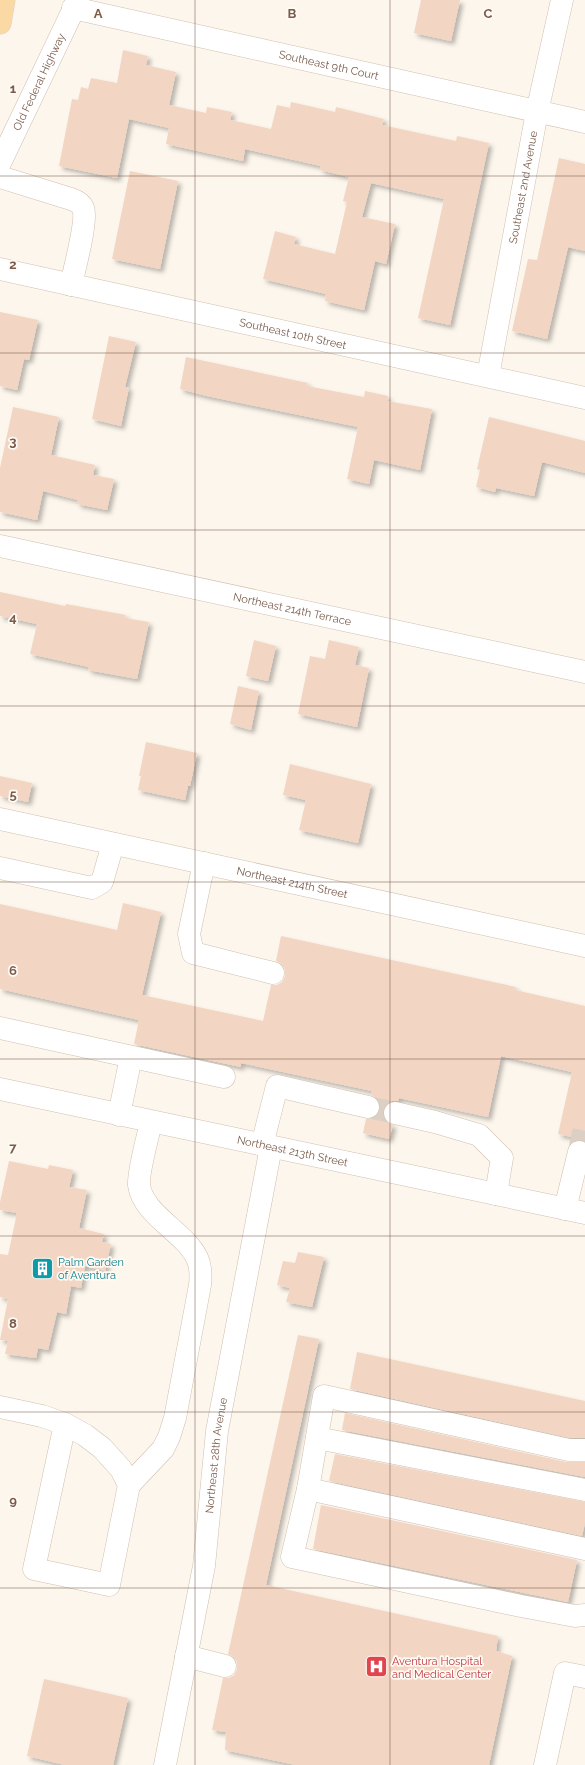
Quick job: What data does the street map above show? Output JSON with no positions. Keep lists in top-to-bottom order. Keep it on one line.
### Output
{"streets":{"street":["Southeast 9th Court","Old Federal Highway","Southeast 2nd Avenue","Southeast 10th Street","Northeast 214th Terrace","Northeast 214th Street","Northeast 213th Street","Northeast 28th Avenue"]},"crossings":[["Southeast 9th Court","Old Federal Highway"],["Southeast 9th Court","Southeast 2nd Avenue"],["Southeast 2nd Avenue","Southeast 10th Street"],["Northeast 213th Street","Northeast 28th Avenue"]],"places":{"building":["Palm Garden of Aventura"],"hospital":["Aventura Hospital and Medical Center"]},"grid":{"columns":["A","B","C"],"rows":["1","2","3","4","5","6","7","8","9"]}}
